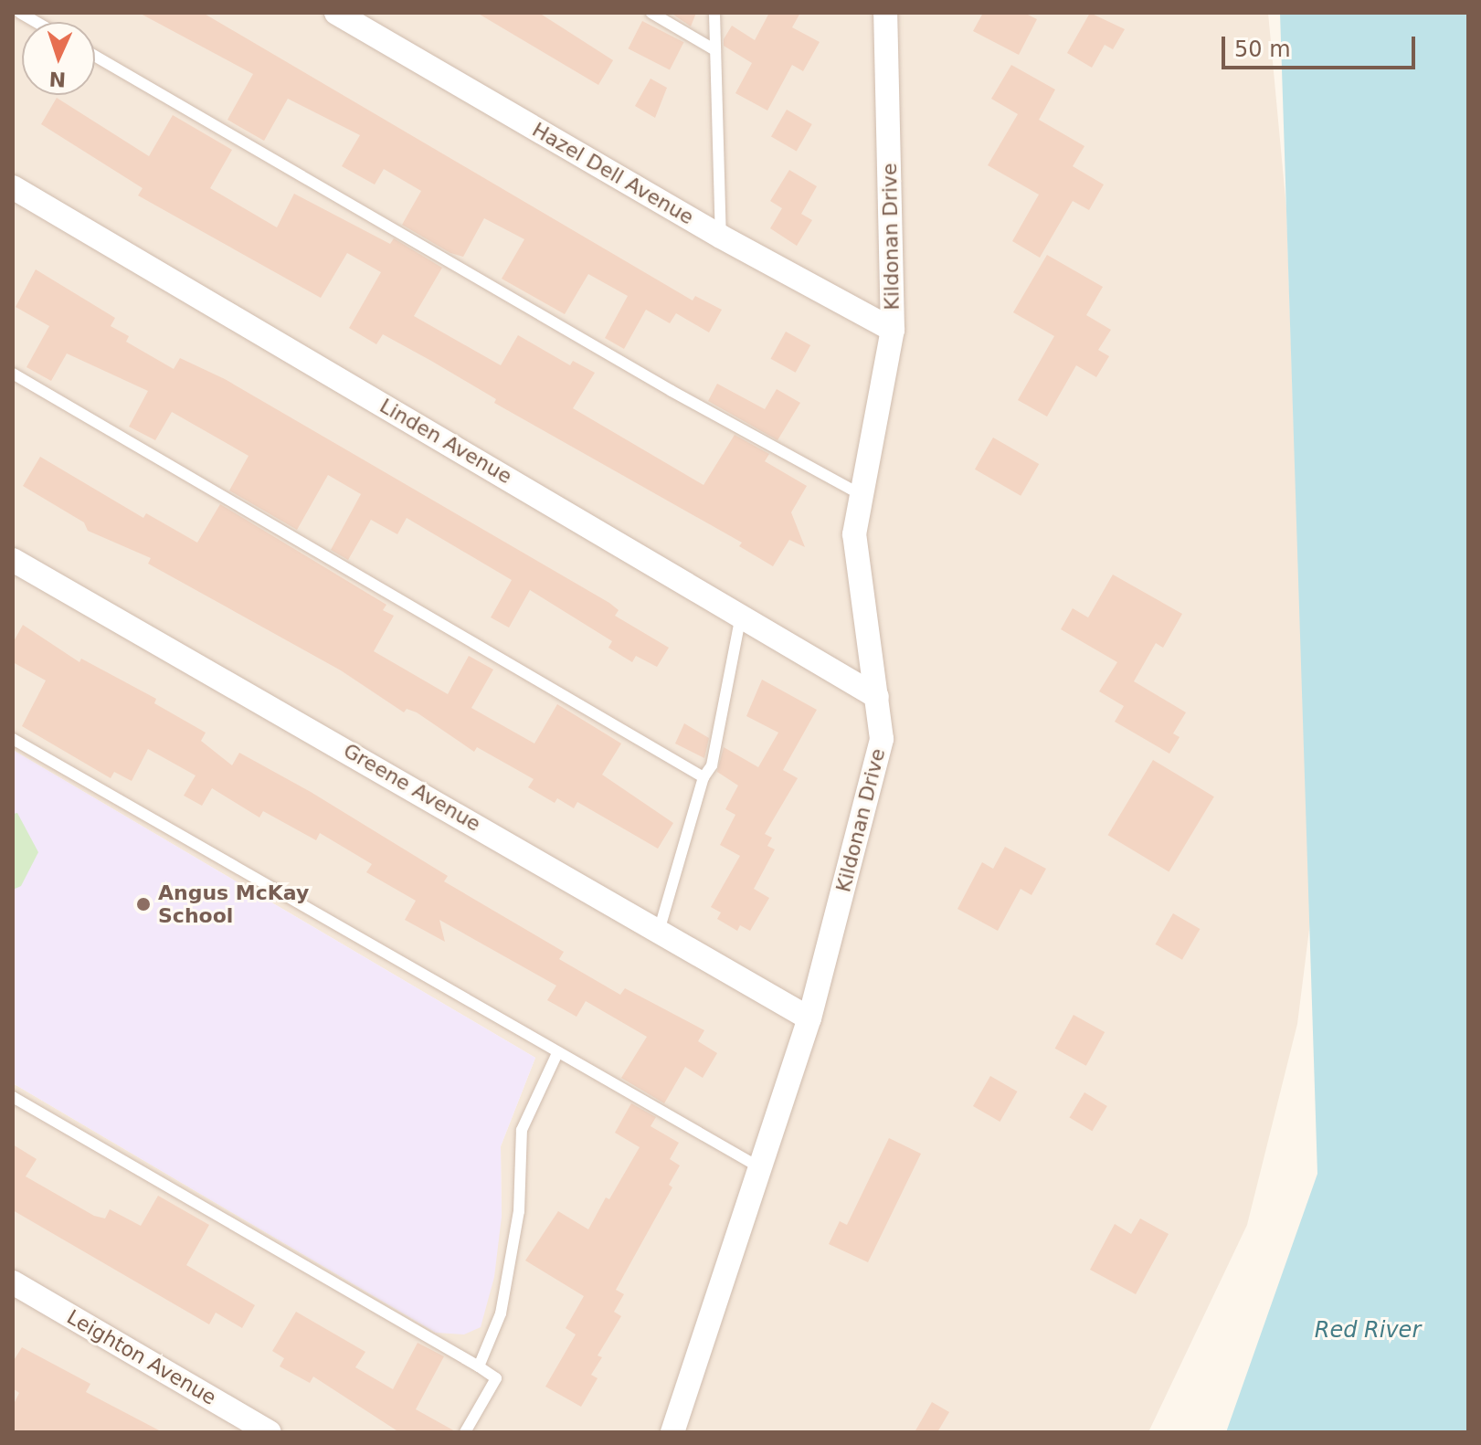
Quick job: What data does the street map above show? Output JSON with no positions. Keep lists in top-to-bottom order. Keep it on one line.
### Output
{"streets":{"street":["Hazel Dell Avenue","Kildonan Drive","Linden Avenue","Greene Avenue","Leighton Avenue"]},"crossings":[["Hazel Dell Avenue","Kildonan Drive"],["Kildonan Drive","Linden Avenue"],["Kildonan Drive","Greene Avenue"]],"water":["Red River"],"places":["Angus McKay School"],"scale_bar":"50 m","north":"bottom"}
